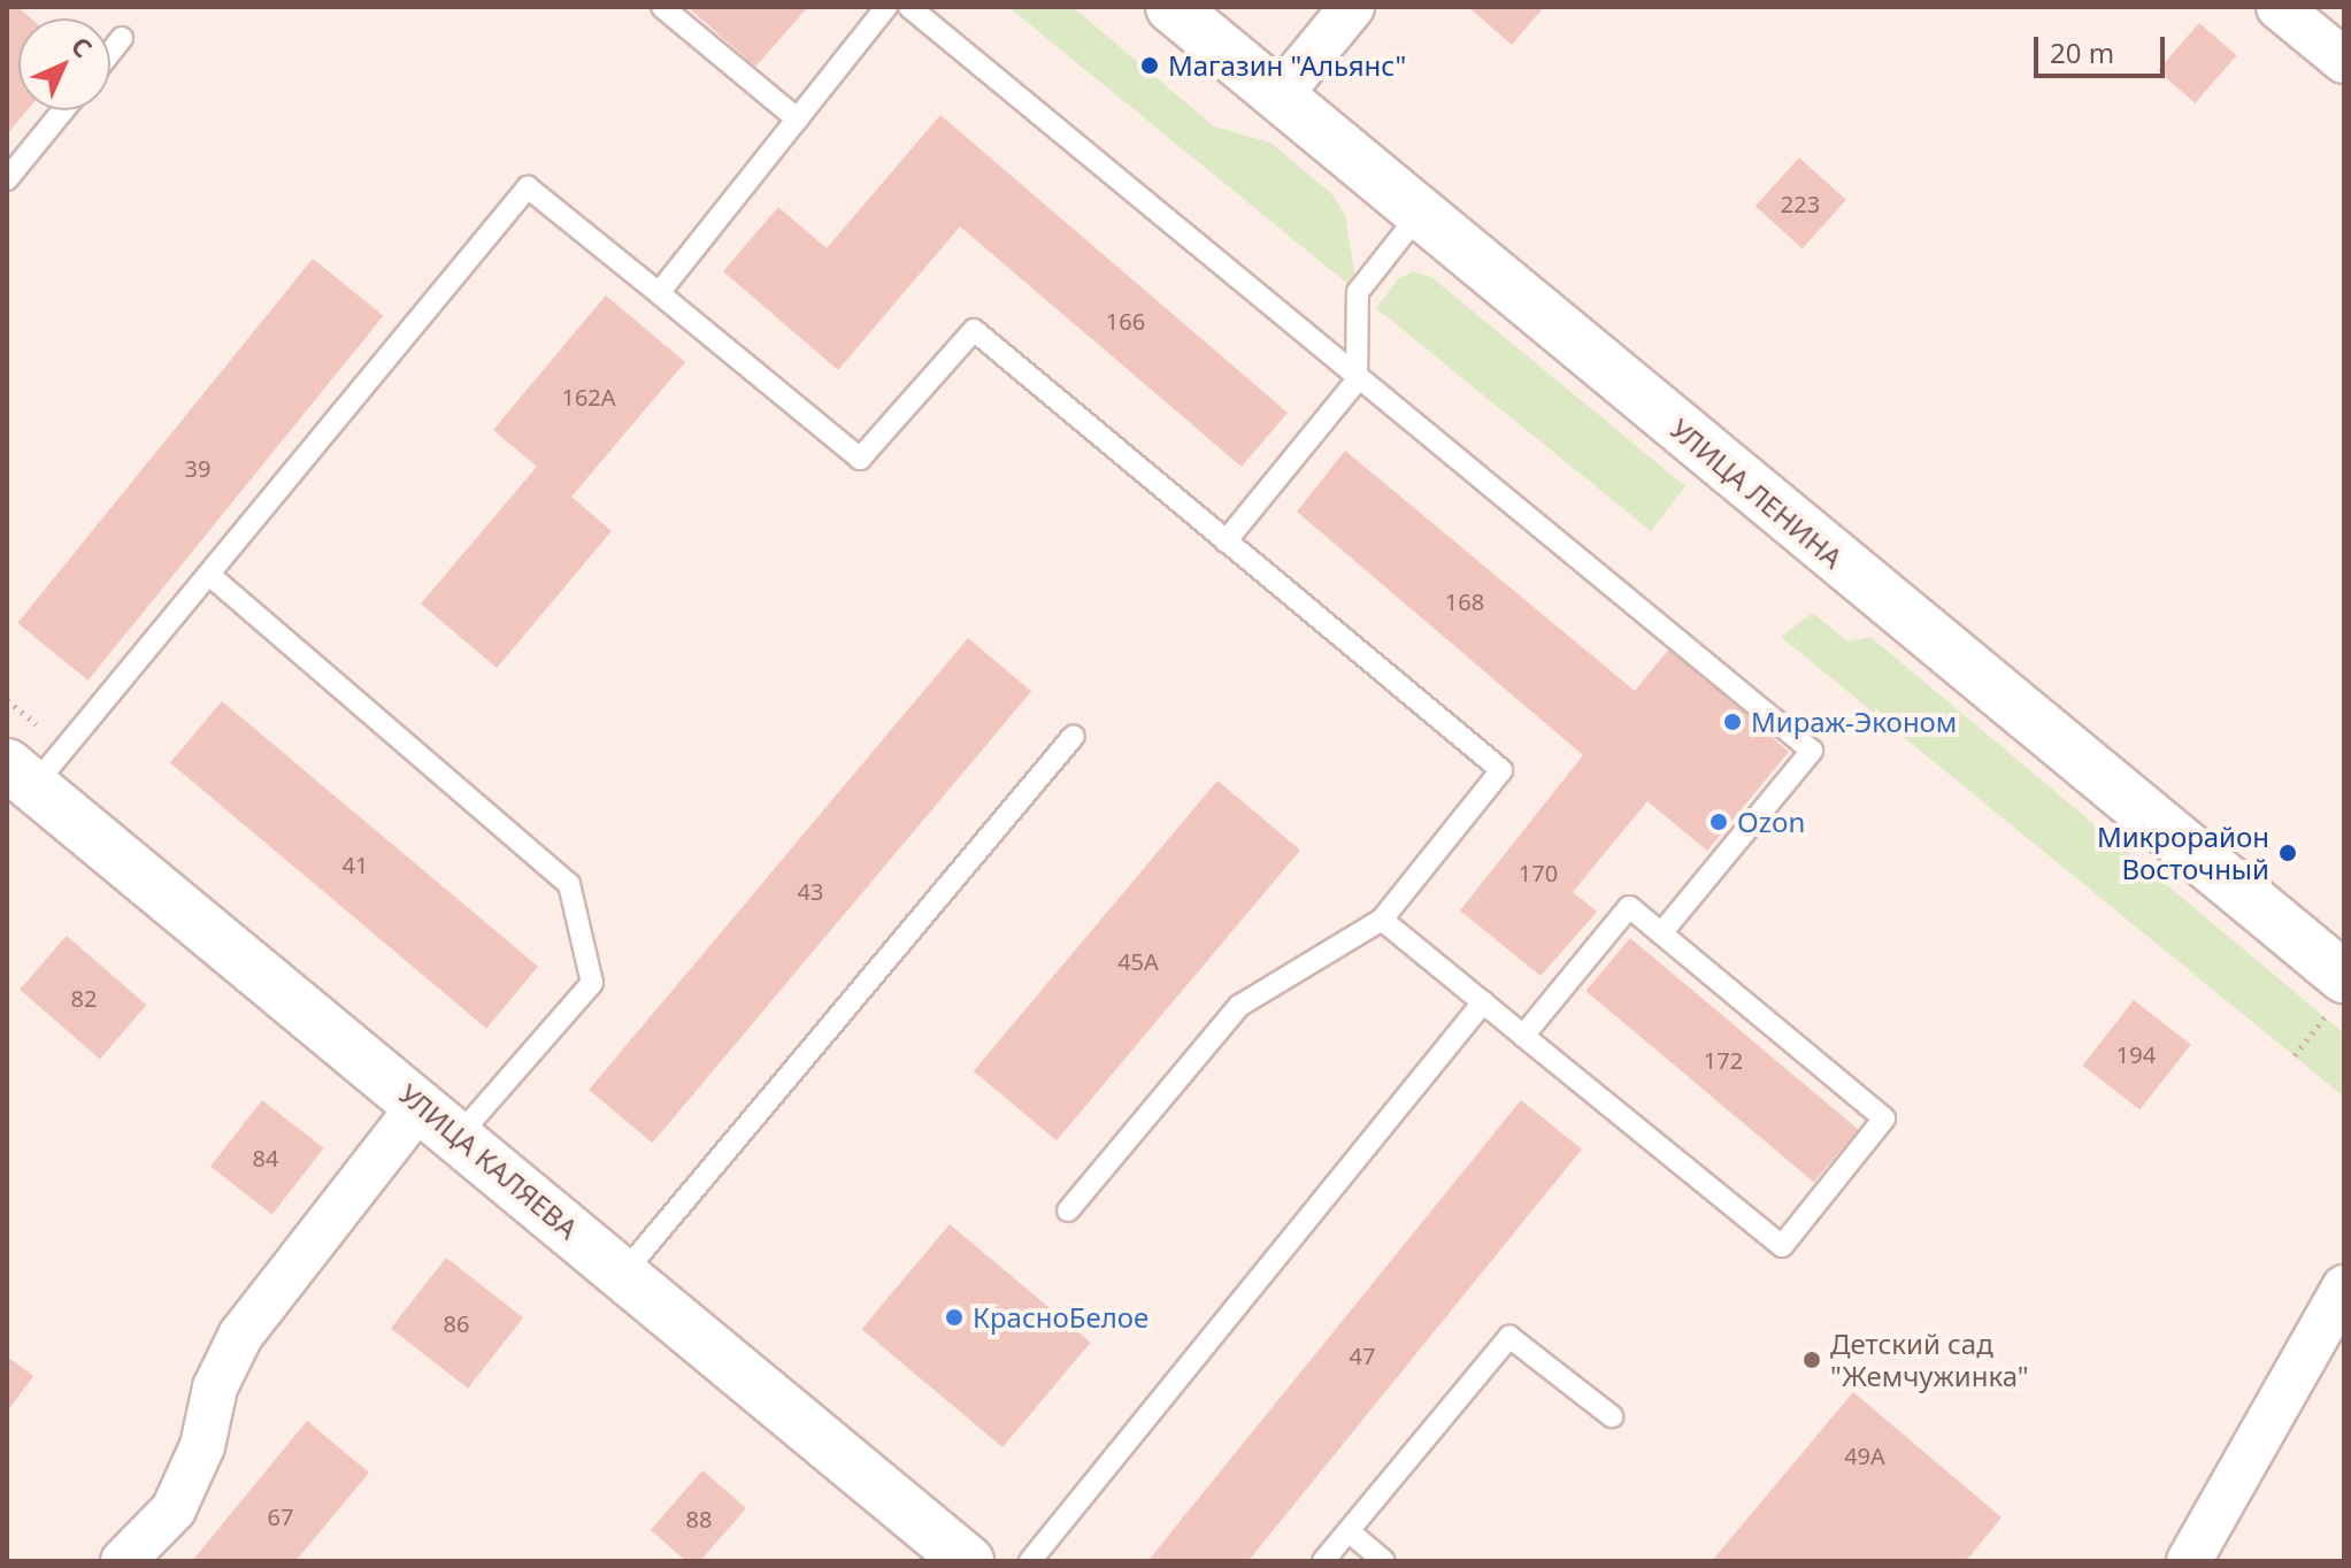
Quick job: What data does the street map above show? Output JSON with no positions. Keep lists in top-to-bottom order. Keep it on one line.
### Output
{"streets":{"street":["УЛИЦА ЛЕНИНА","УЛИЦА КАЛЯЕВА"]},"places":["Магазин \"Альянс\"","Мираж-Эконом","Ozon","Микрорайон Восточный","КрасноБелое","Детский сад \"Жемчужинка\""],"house_numbers":["223","166","162А","39","168","41","170","43","45А","82","194","172","84","86","47","49А","67","88"],"scale_bar":"20 m","north":"top right"}
